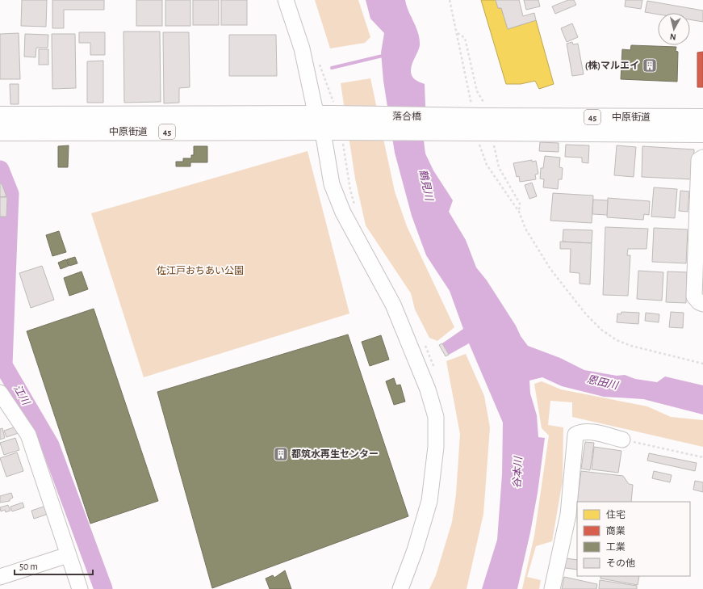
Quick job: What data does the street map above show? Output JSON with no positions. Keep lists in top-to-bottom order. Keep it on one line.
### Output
{"streets":{"main road":["落合橋","45","中原街道"]},"crossings":[["落合橋","中原街道"]],"water":["鶴見川","恩田川","江川","谷本川"],"parks":["佐江戸おちあい公園"],"places":{"building":["(株)マルエイ","都筑水再生センター"]},"legend":["住宅","商業","工業","その他"],"scale_bar":"50 m","north":"bottom"}
